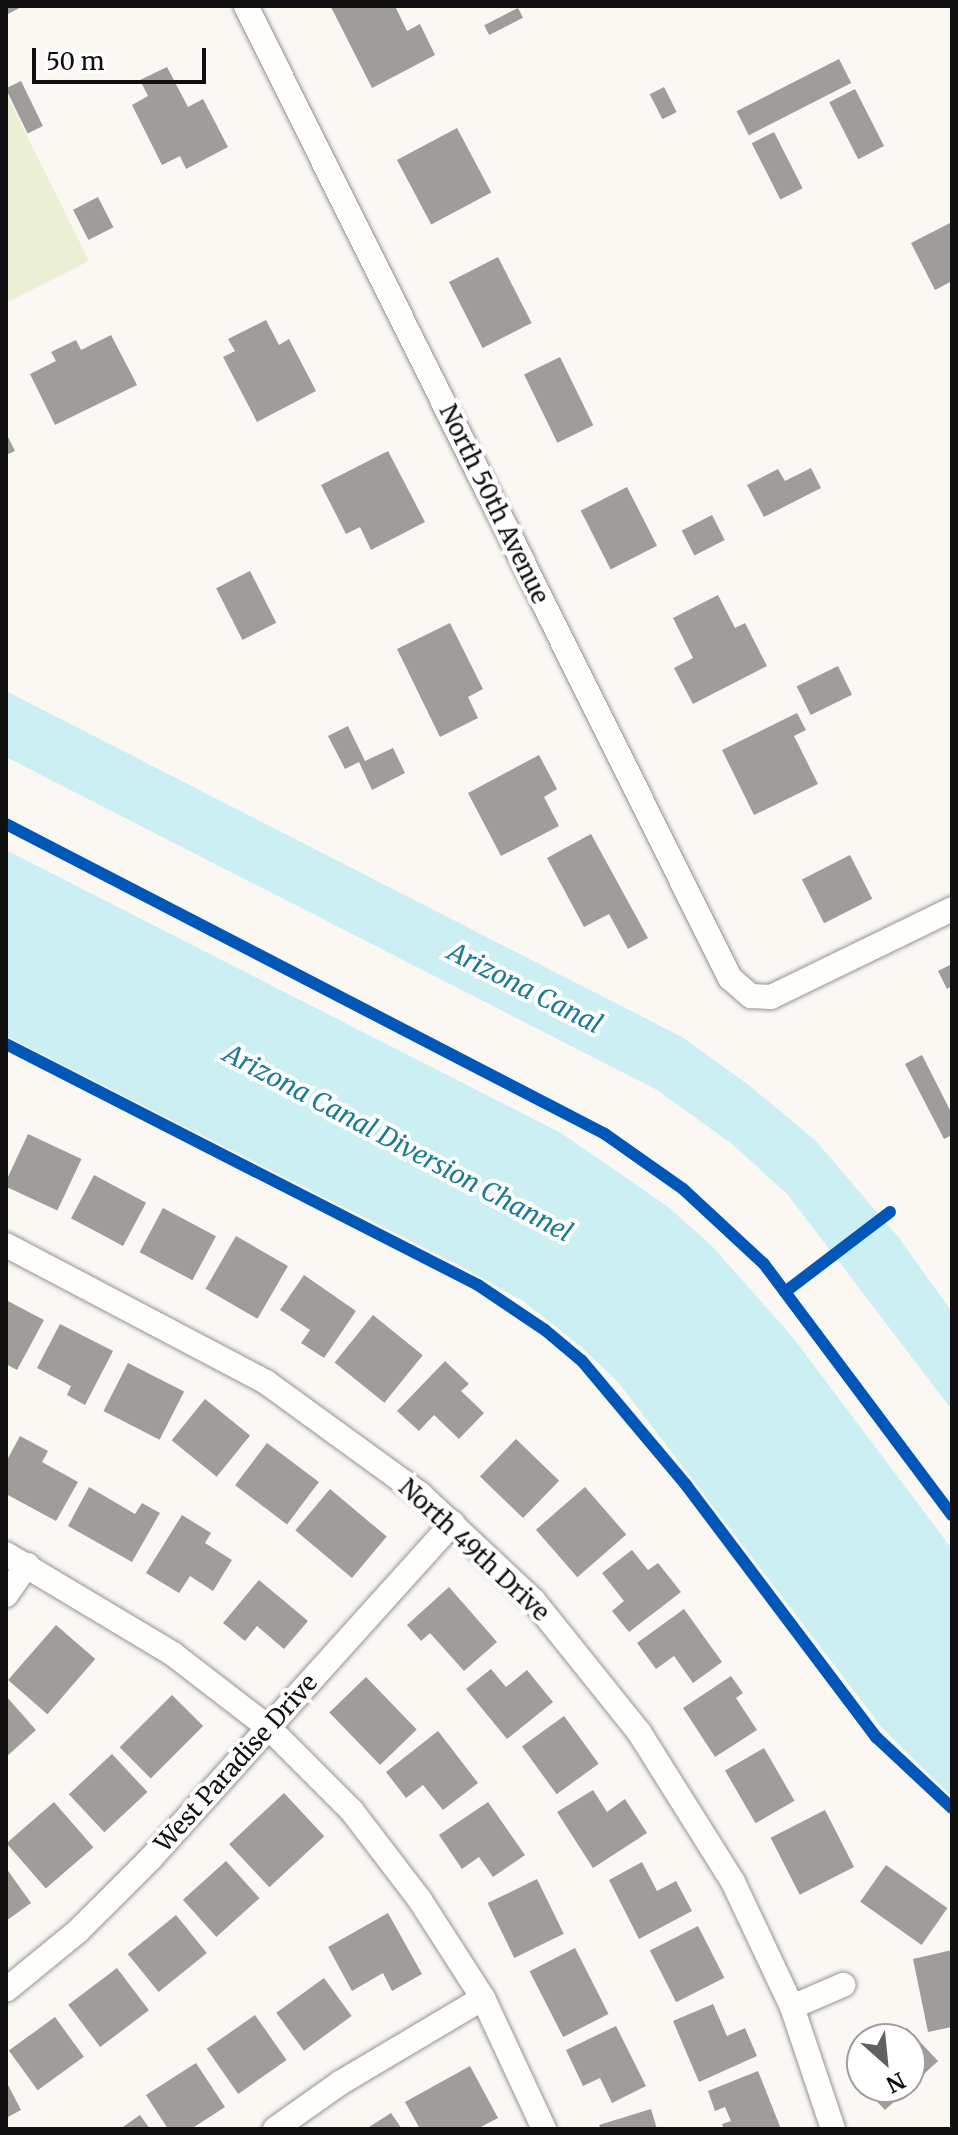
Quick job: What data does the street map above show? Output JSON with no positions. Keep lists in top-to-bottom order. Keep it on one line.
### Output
{"streets":{"street":["North 50th Avenue","North 49th Drive","West Paradise Drive"]},"crossings":[["North 49th Drive","West Paradise Drive"]],"water":["Arizona Canal","Arizona Canal Diversion Channel"],"scale_bar":"50 m","north":"bottom right"}
